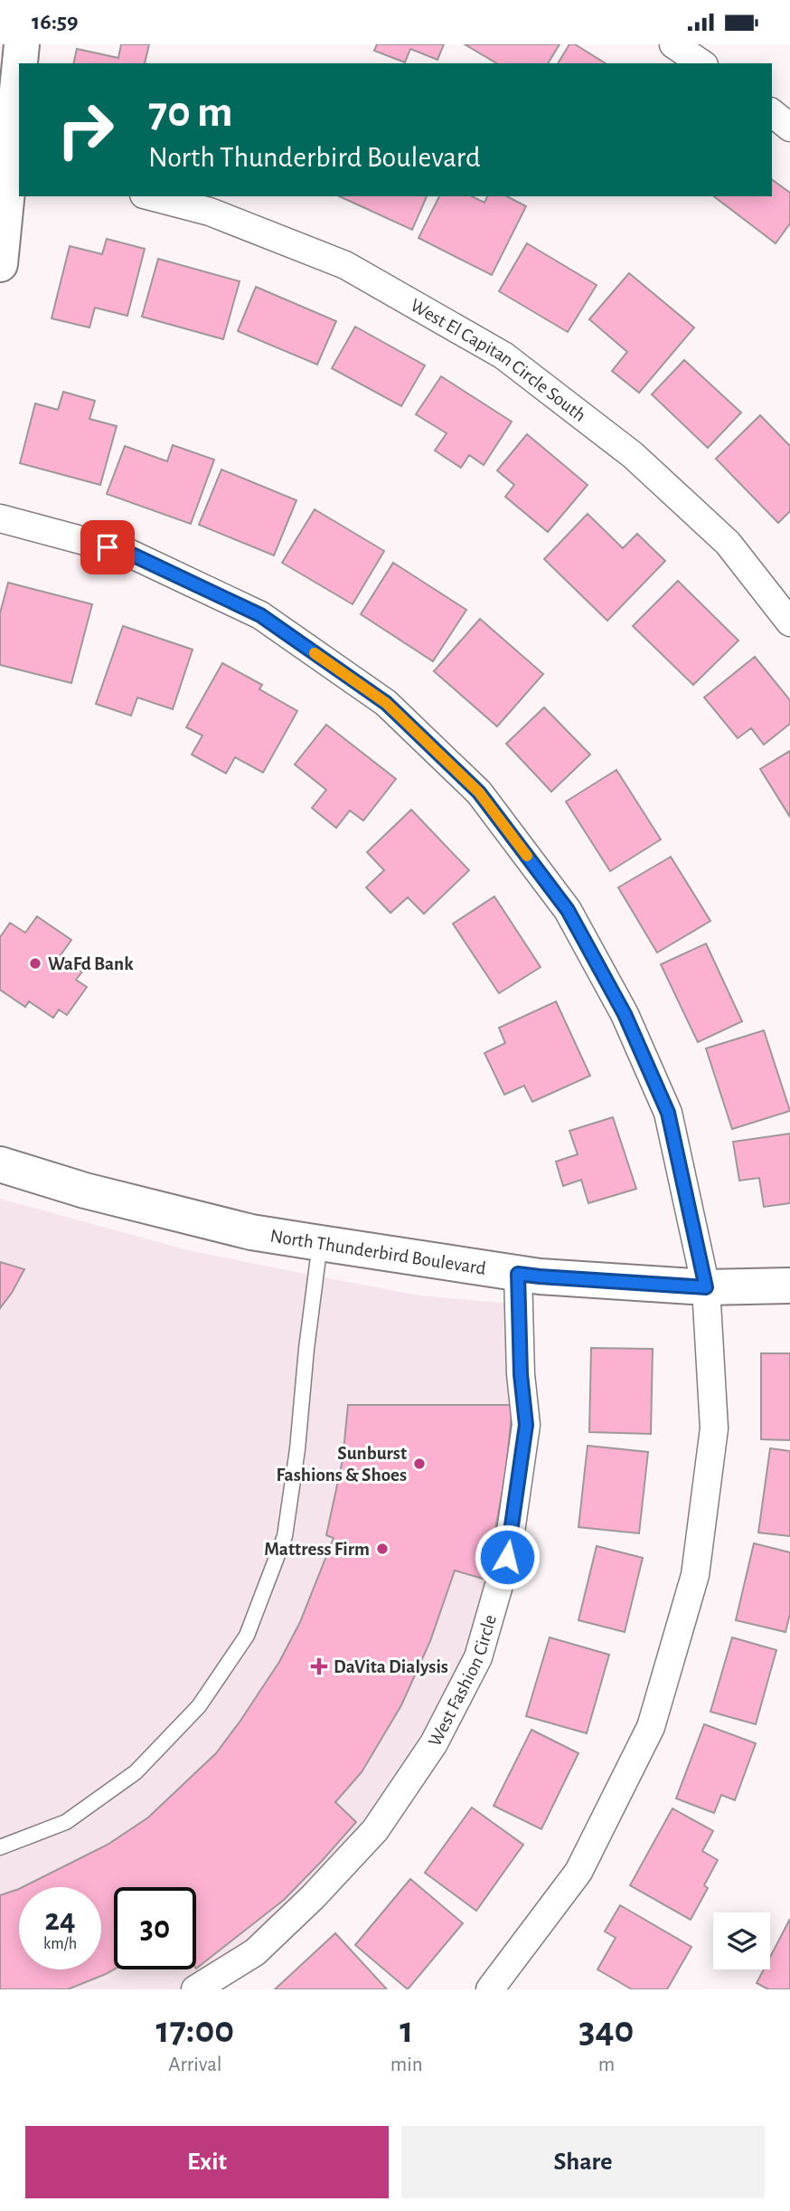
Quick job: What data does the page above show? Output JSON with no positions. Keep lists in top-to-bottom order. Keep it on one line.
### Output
{"streets":{"street":["West El Capitan Circle South","North Thunderbird Boulevard","West Fashion Circle"]},"crossings":[["North Thunderbird Boulevard","West Fashion Circle"]],"places":{"other":["WaFd Bank","Sunburst Fashions & Shoes","Mattress Firm"],"health":["DaVita Dialysis"]},"page":{"status":"16:59","turn":["70 m","North Thunderbird Boulevard"],"speed":"24 km/h","limit":"30","eta":["17:00","Arrival","1","min","340","m"],"buttons":["Exit","Share"]}}
